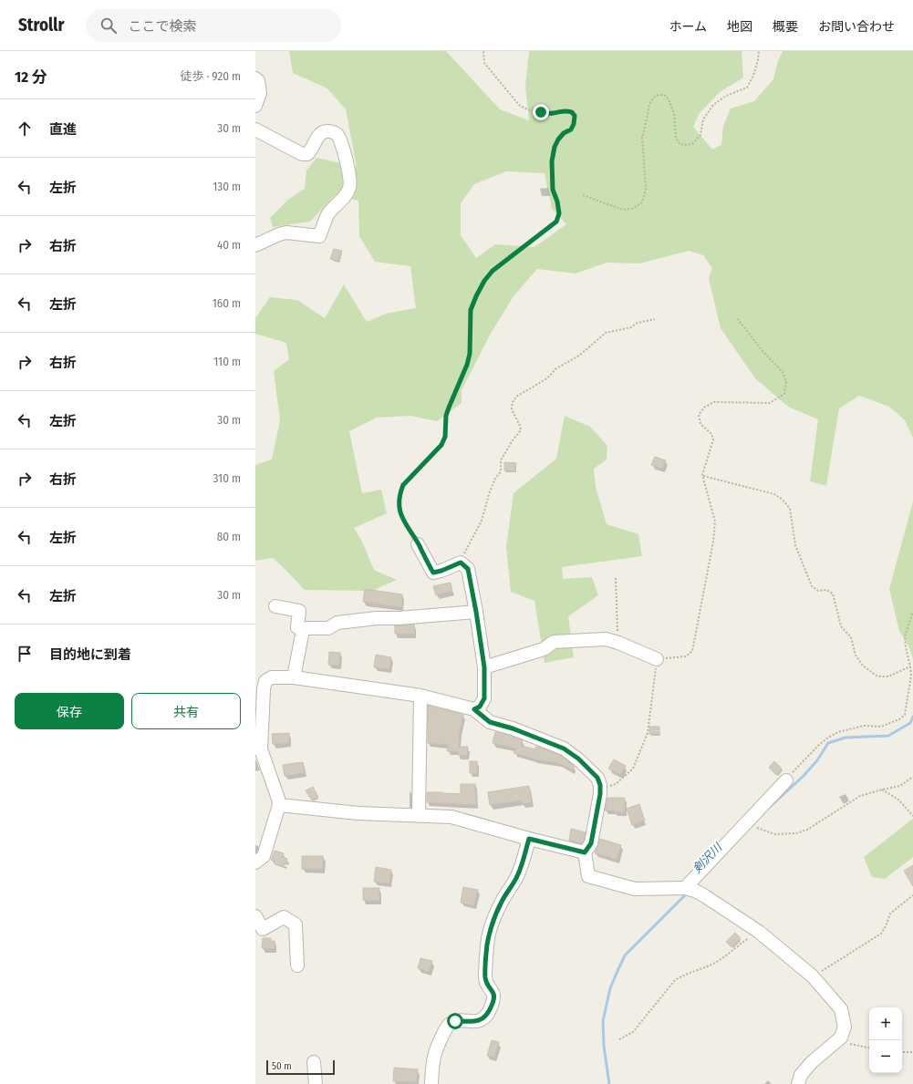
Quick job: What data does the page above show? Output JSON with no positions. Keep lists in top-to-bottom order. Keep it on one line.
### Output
{"water":["剣沢川"],"scale_bar":"50 m","page":{"header":"Strollr","search":"ここで検索","nav":["ホーム","地図","概要","お問い合わせ"],"heading":["12 分","徒歩 · 920 m"],"list":[["直進","30 m"],["左折","130 m"],["右折","40 m"],["左折","160 m"],["右折","110 m"],["左折","30 m"],["右折","310 m"],["左折","80 m"],["左折","30 m"],"目的地に到着"],"buttons":["保存","共有"],"map_buttons":["+","−"],"scale":"50 m"}}
